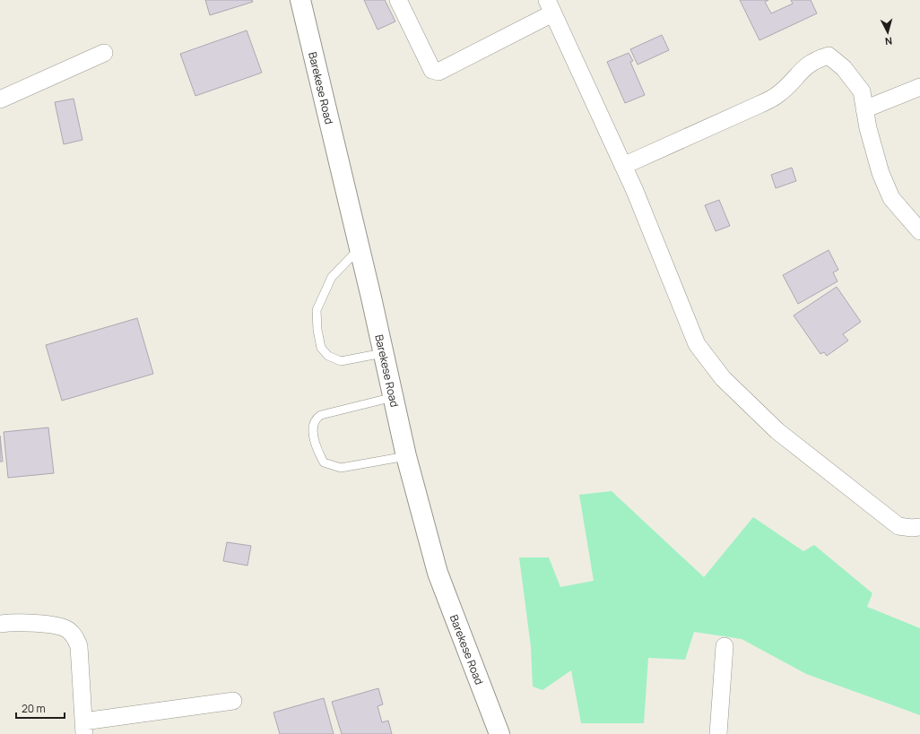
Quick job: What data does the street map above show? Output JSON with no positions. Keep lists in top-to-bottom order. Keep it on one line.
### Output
{"streets":{"main road":["Barekese Road"]},"scale_bar":"20 m","north":"bottom"}
